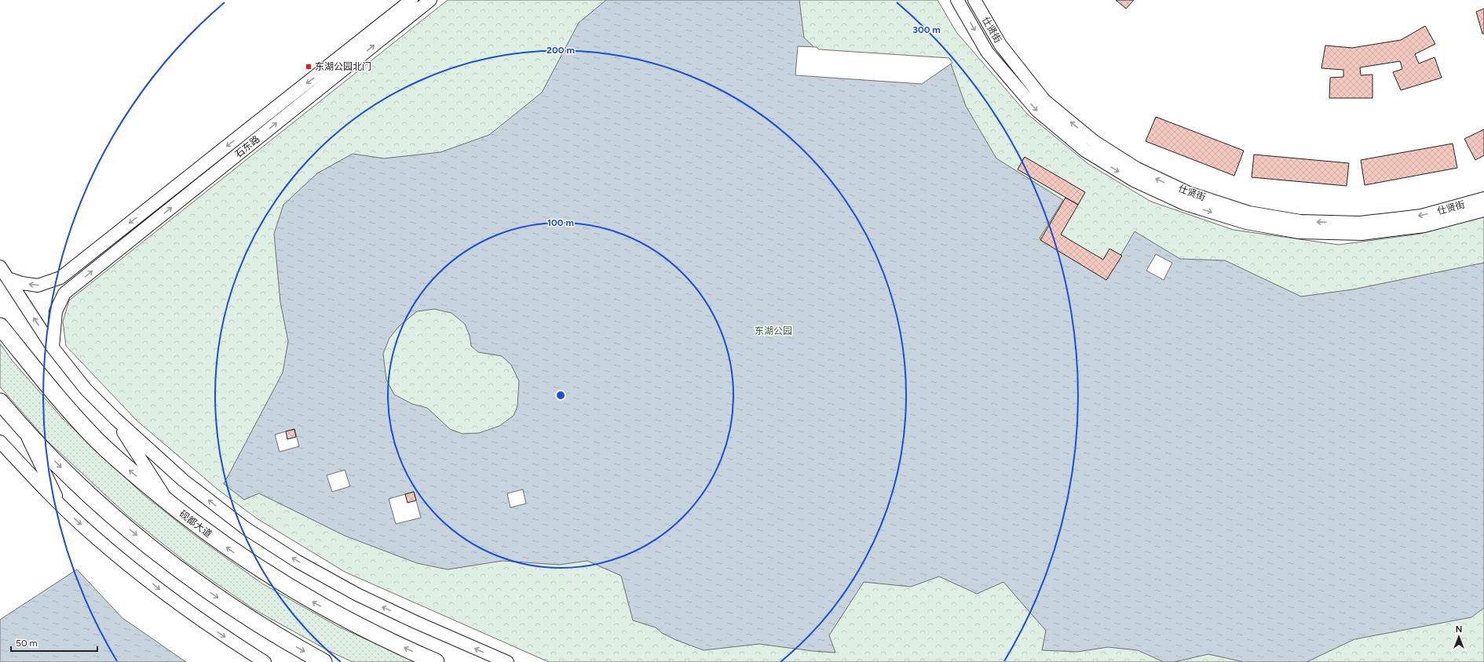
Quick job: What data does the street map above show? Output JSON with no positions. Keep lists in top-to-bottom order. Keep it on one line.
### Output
{"streets":{"main road":["砚都大道"],"street":["仕贤街","石东路"]},"parks":["东湖公园"],"places":{"transit":["东湖公园北门"]},"scale_bar":"50 m","north":"top","rings":["300 m","200 m","100 m"]}
